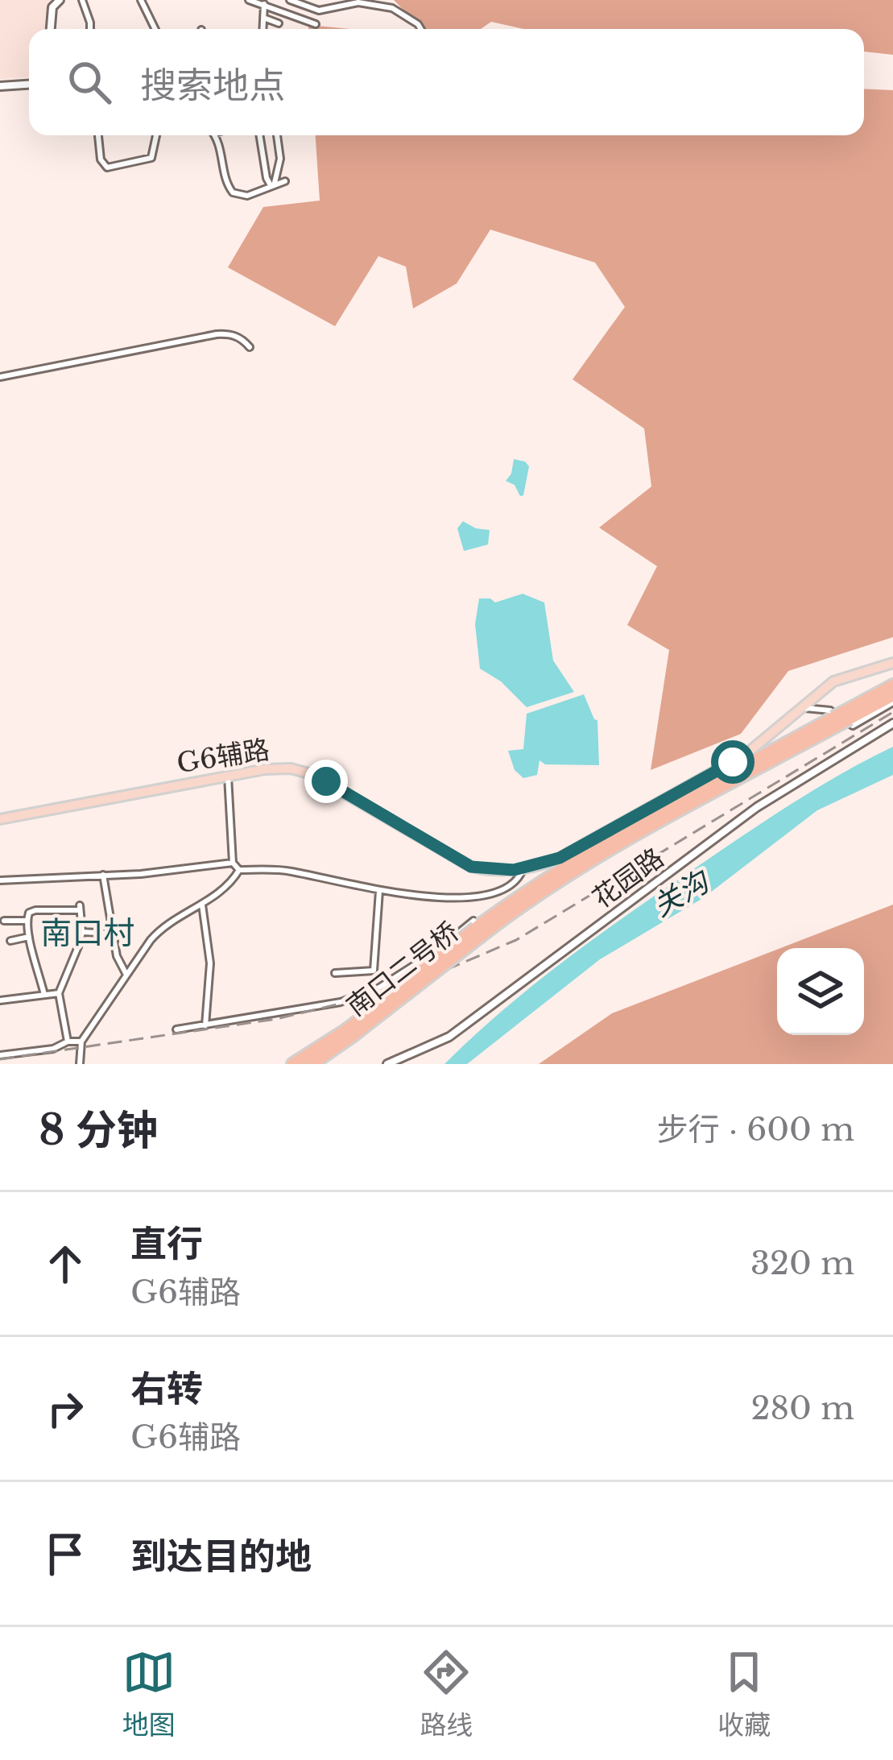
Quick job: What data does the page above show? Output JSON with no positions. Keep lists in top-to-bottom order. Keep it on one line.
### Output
{"streets":{"highway":["南口二号桥"],"main road":["G6辅路"],"street":["花园路"]},"districts":["南口村"],"water":["关沟"],"page":{"search":"搜索地点","heading":["8 分钟","步行 · 600 m"],"list":[["直行","G6辅路","320 m"],["右转","G6辅路","280 m"],"到达目的地"],"nav":["地图","路线","收藏"]}}
